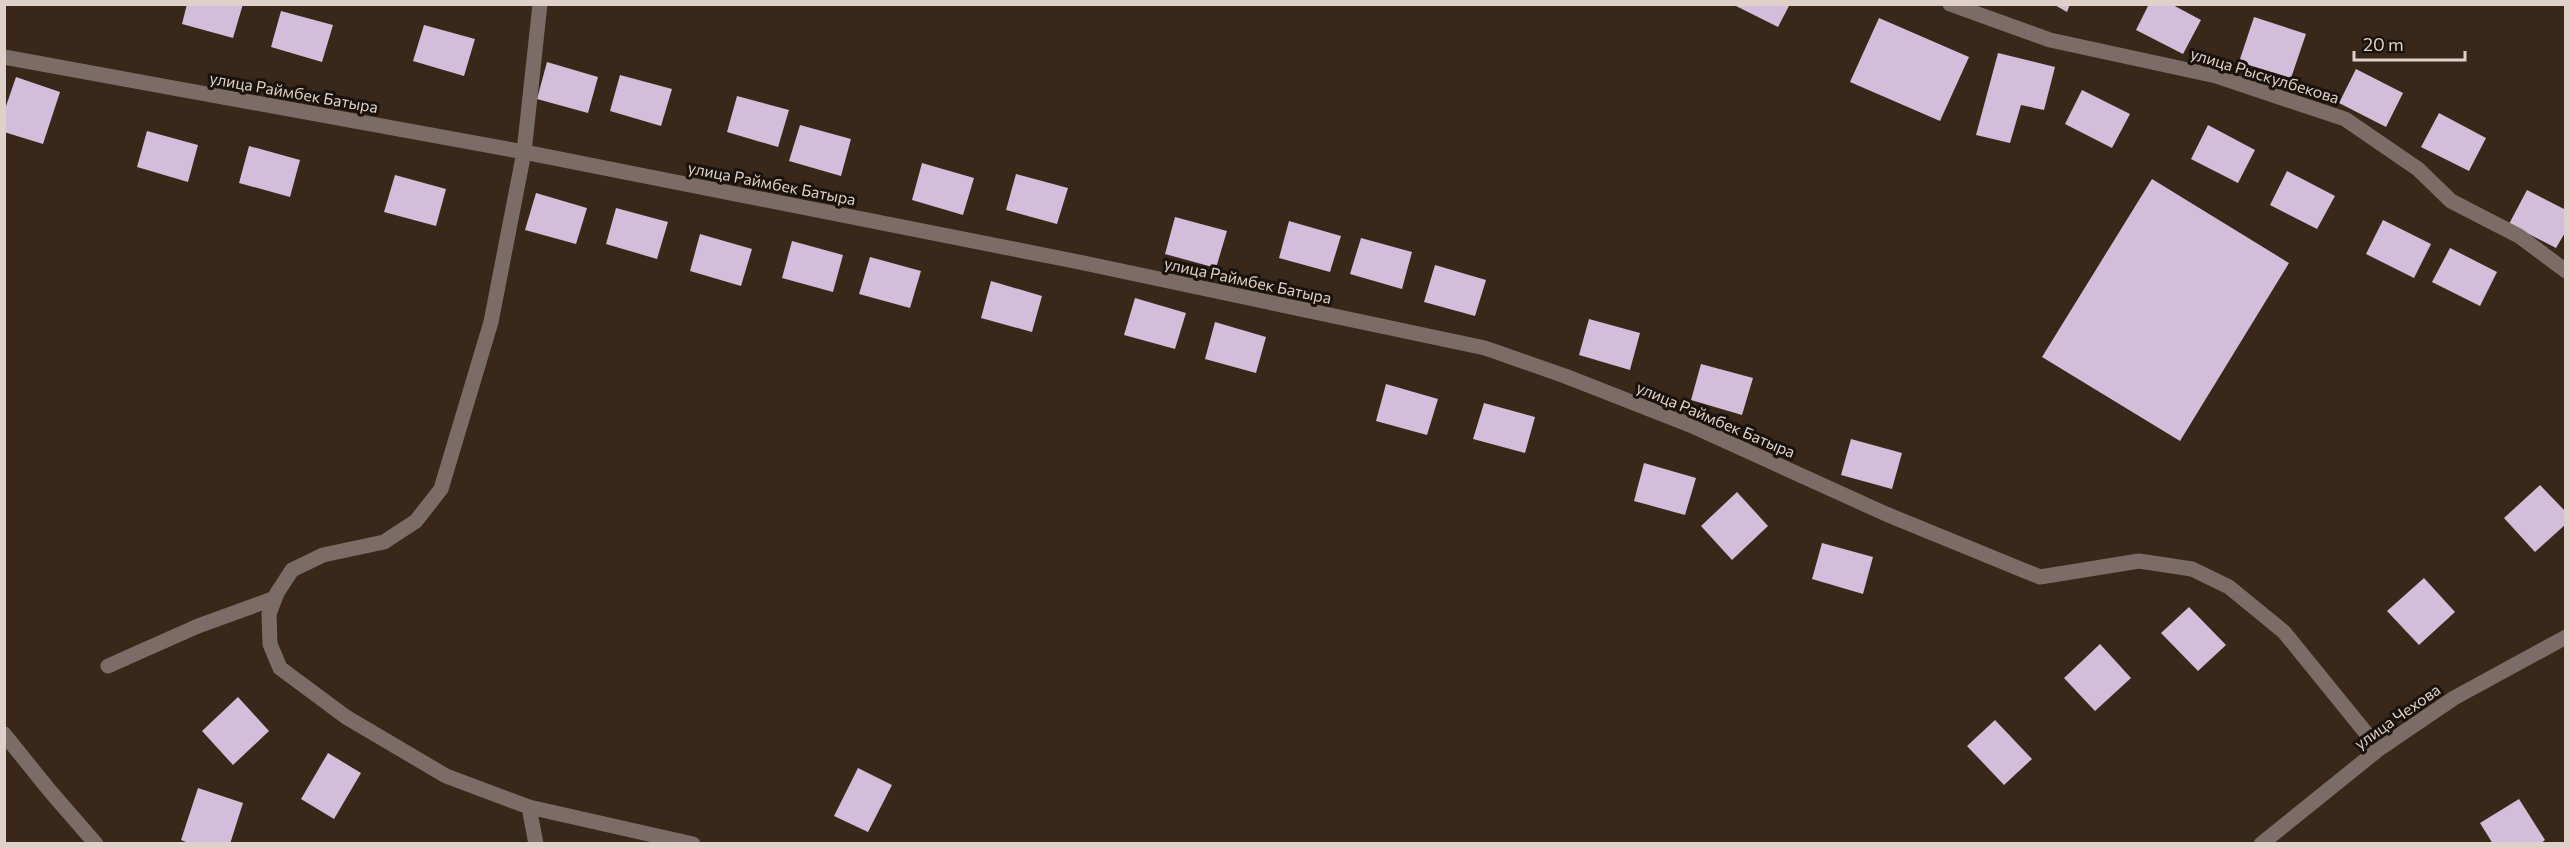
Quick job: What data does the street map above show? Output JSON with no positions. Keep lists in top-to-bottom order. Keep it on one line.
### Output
{"streets":{"street":["улица Рыскулбекова","улица Раймбек Батыра","улица Чехова"]},"crossings":[["улица Раймбек Батыра","улица Чехова"]],"scale_bar":"20 m"}
